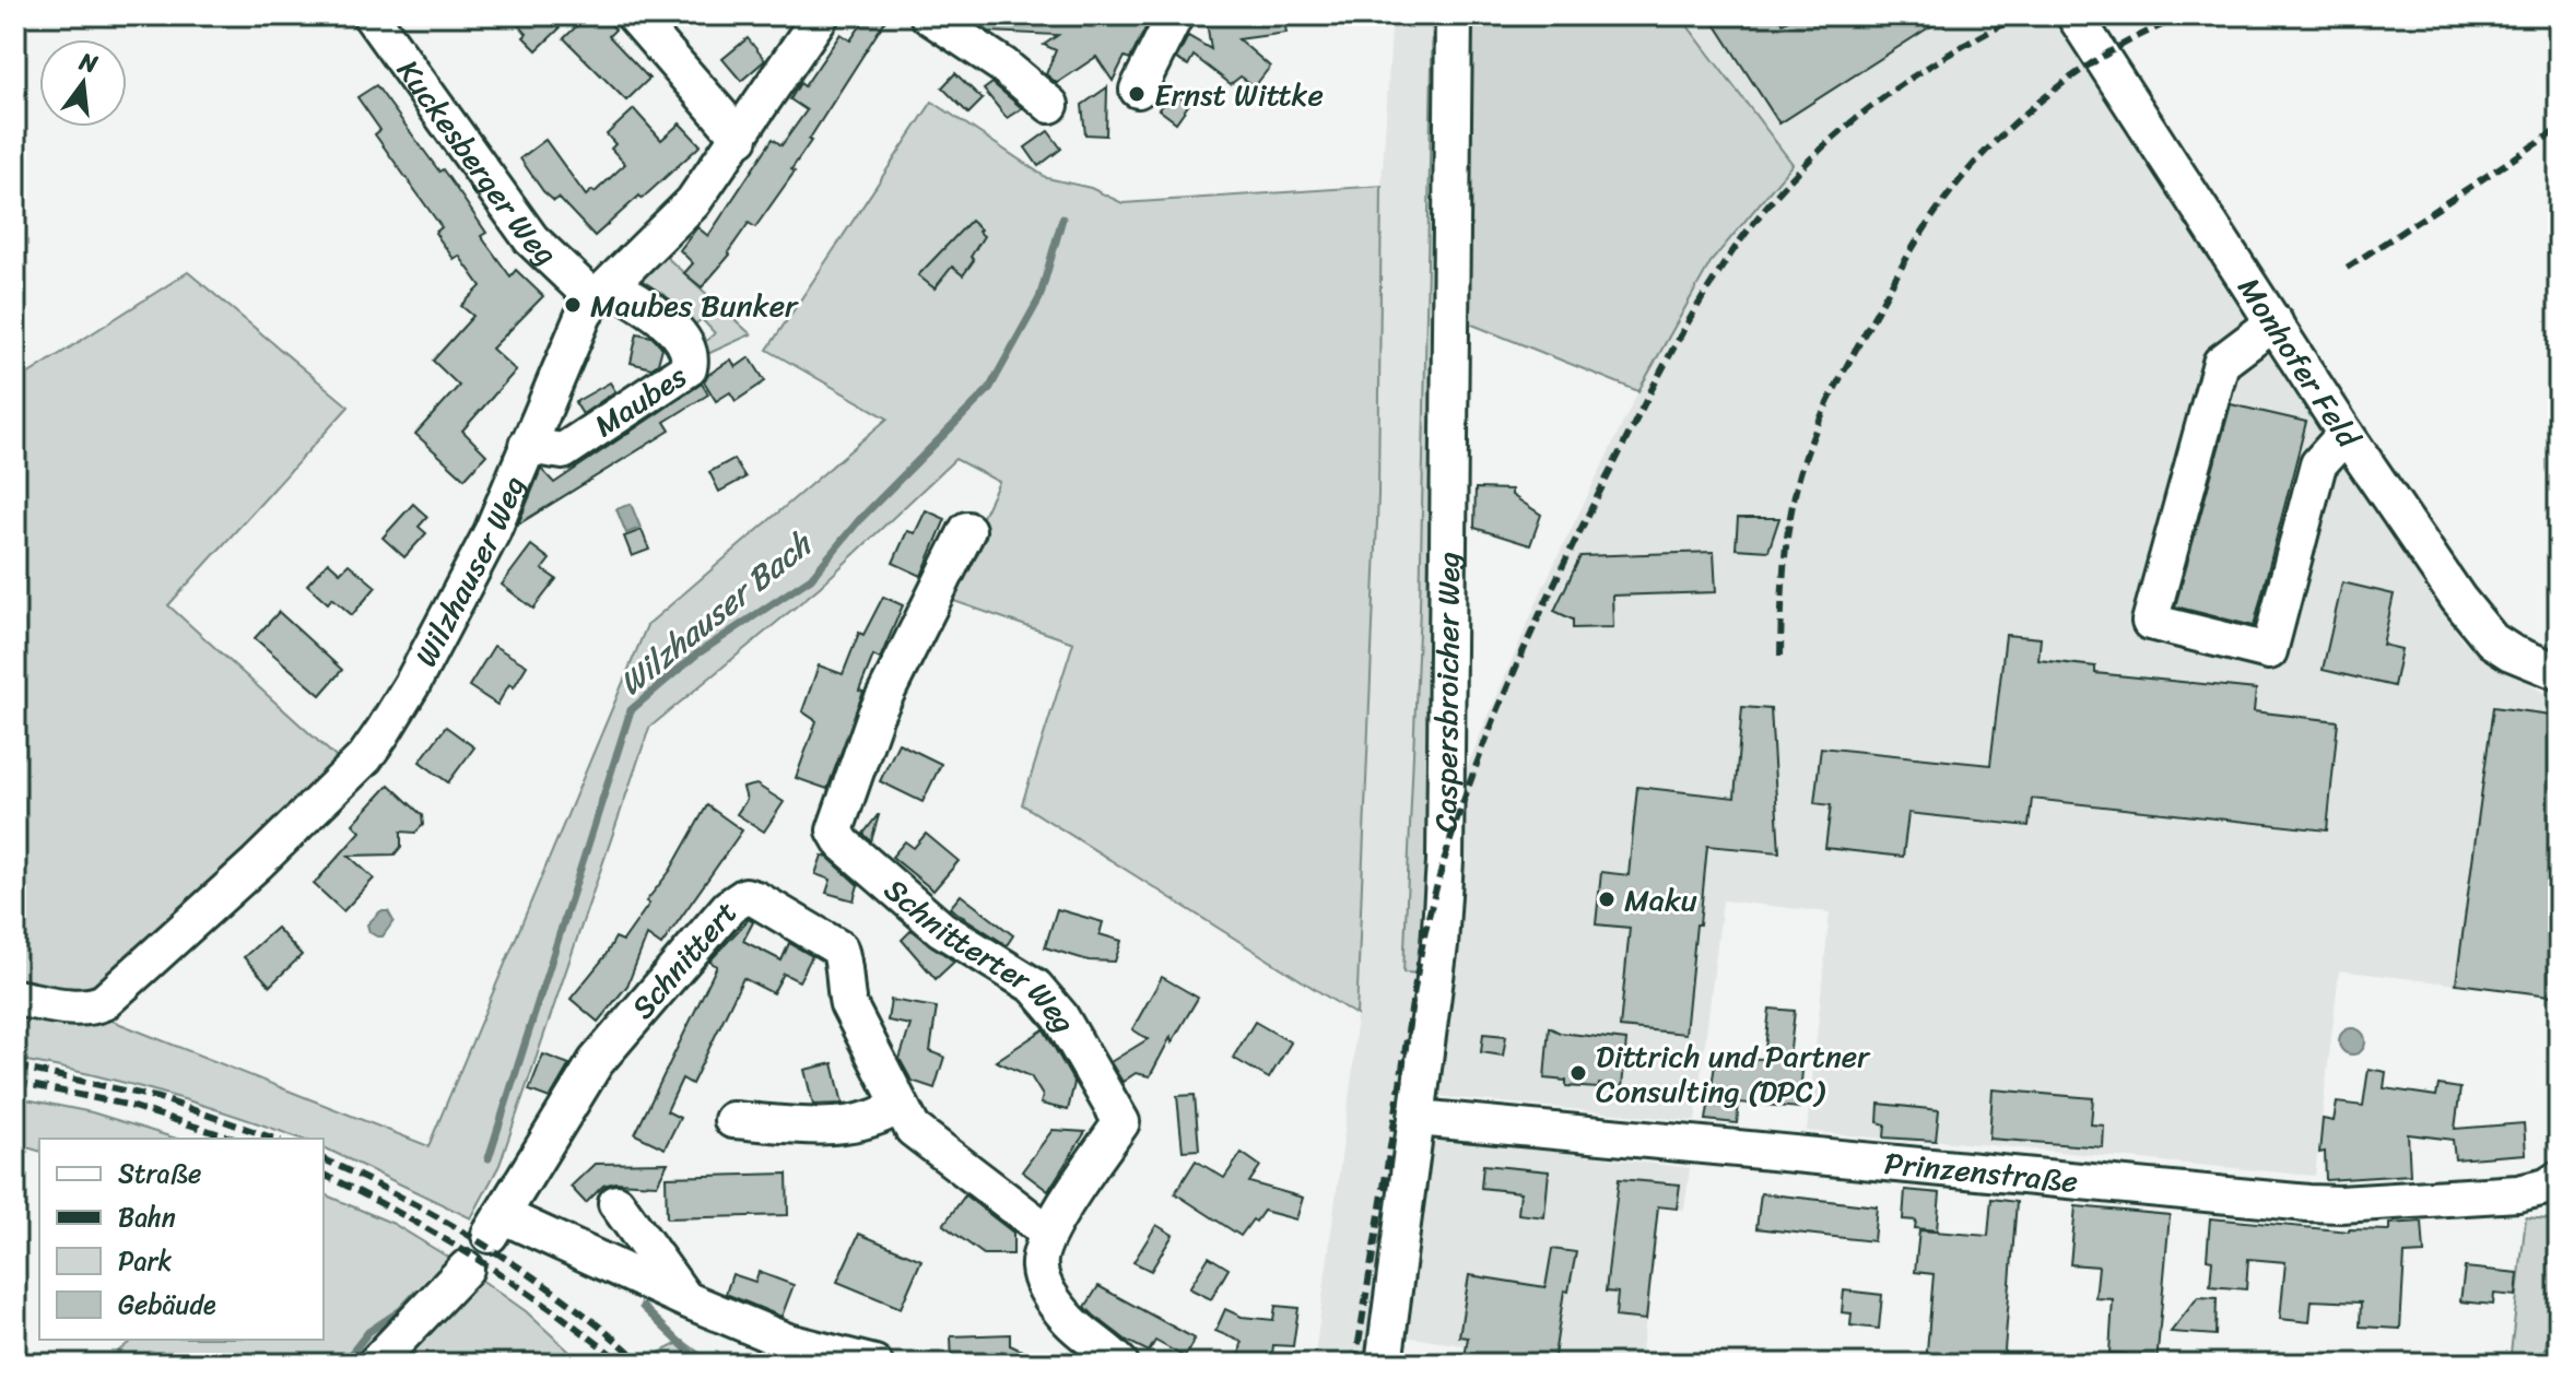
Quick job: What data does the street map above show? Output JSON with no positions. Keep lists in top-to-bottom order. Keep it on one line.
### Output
{"streets":{"street":["Kuckesberger Weg","Monhofer Feld","Maubes","Wilzhauser Weg","Caspersbroicher Weg","Schnitterter Weg","Schnittert","Prinzenstraße"]},"crossings":[["Kuckesberger Weg","Maubes"],["Kuckesberger Weg","Wilzhauser Weg"],["Maubes","Wilzhauser Weg"],["Caspersbroicher Weg","Prinzenstraße"],["Schnitterter Weg","Schnittert"]],"water":["Wilzhauser Bach"],"places":["Ernst Wittke","Maubes Bunker","Maku","Dittrich und Partner Consulting (DPC)"],"legend":["Straße","Bahn","Park","Gebäude"],"north":"top"}
